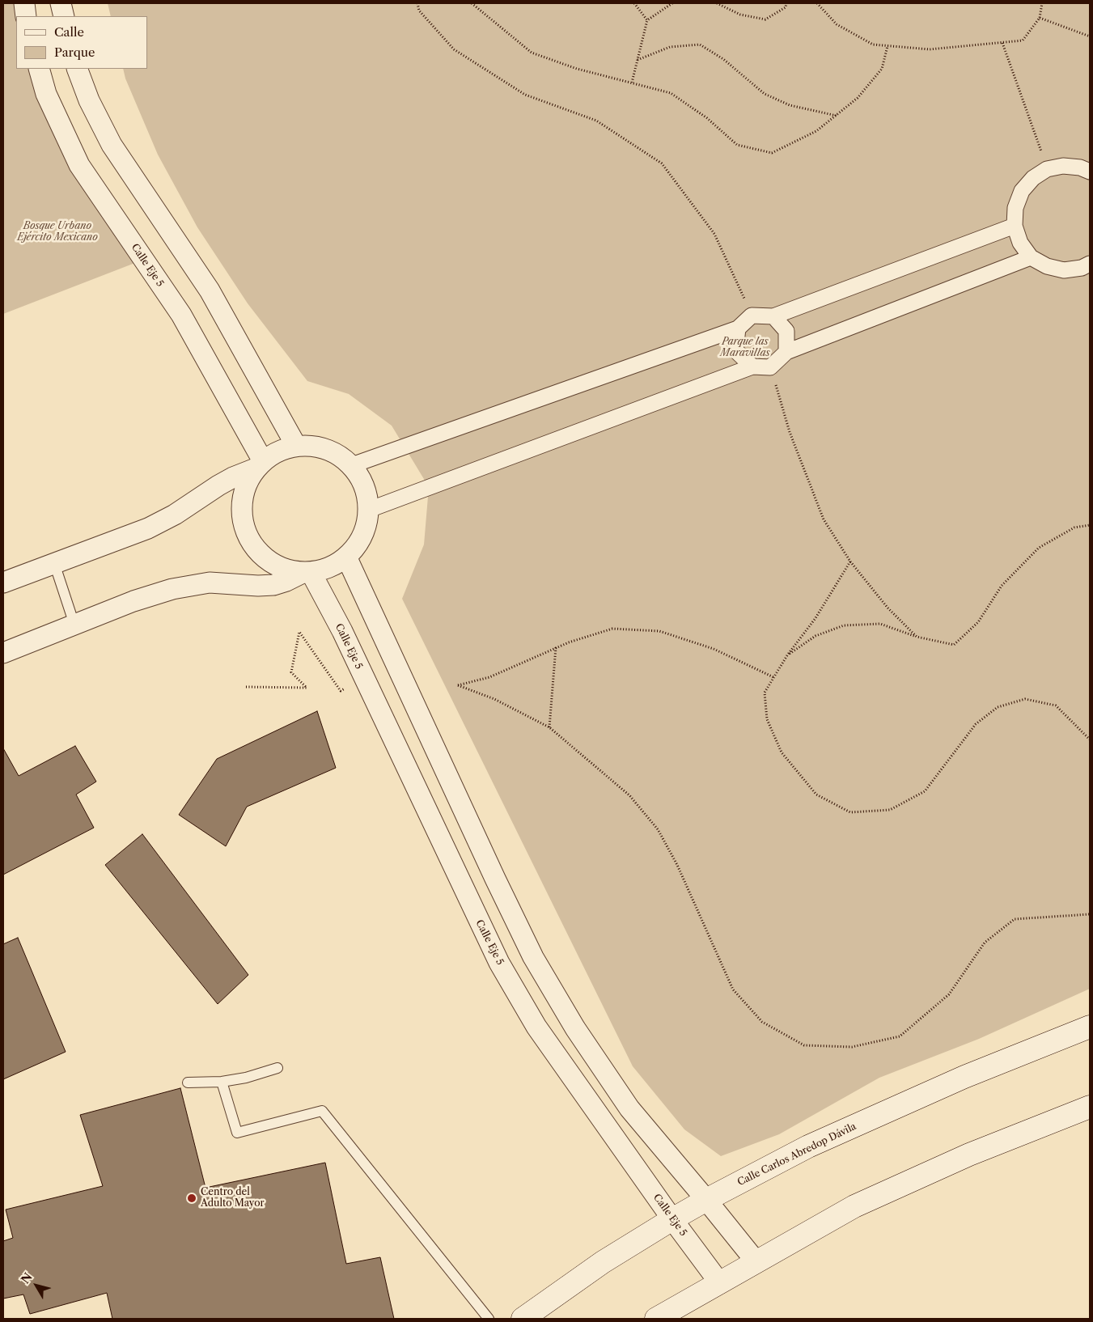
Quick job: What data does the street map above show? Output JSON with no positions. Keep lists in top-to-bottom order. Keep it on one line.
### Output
{"streets":{"main road":["Calle Carlos Abredop Dávila"],"street":["Calle Eje 5"]},"crossings":[["Calle Eje 5","Calle Carlos Abredop Dávila"]],"parks":["Bosque Urbano Ejército Mexicano","Parque las Maravillas"],"places":["Centro del Adulto Mayor"],"legend":["Calle","Parque"],"north":"top left"}
